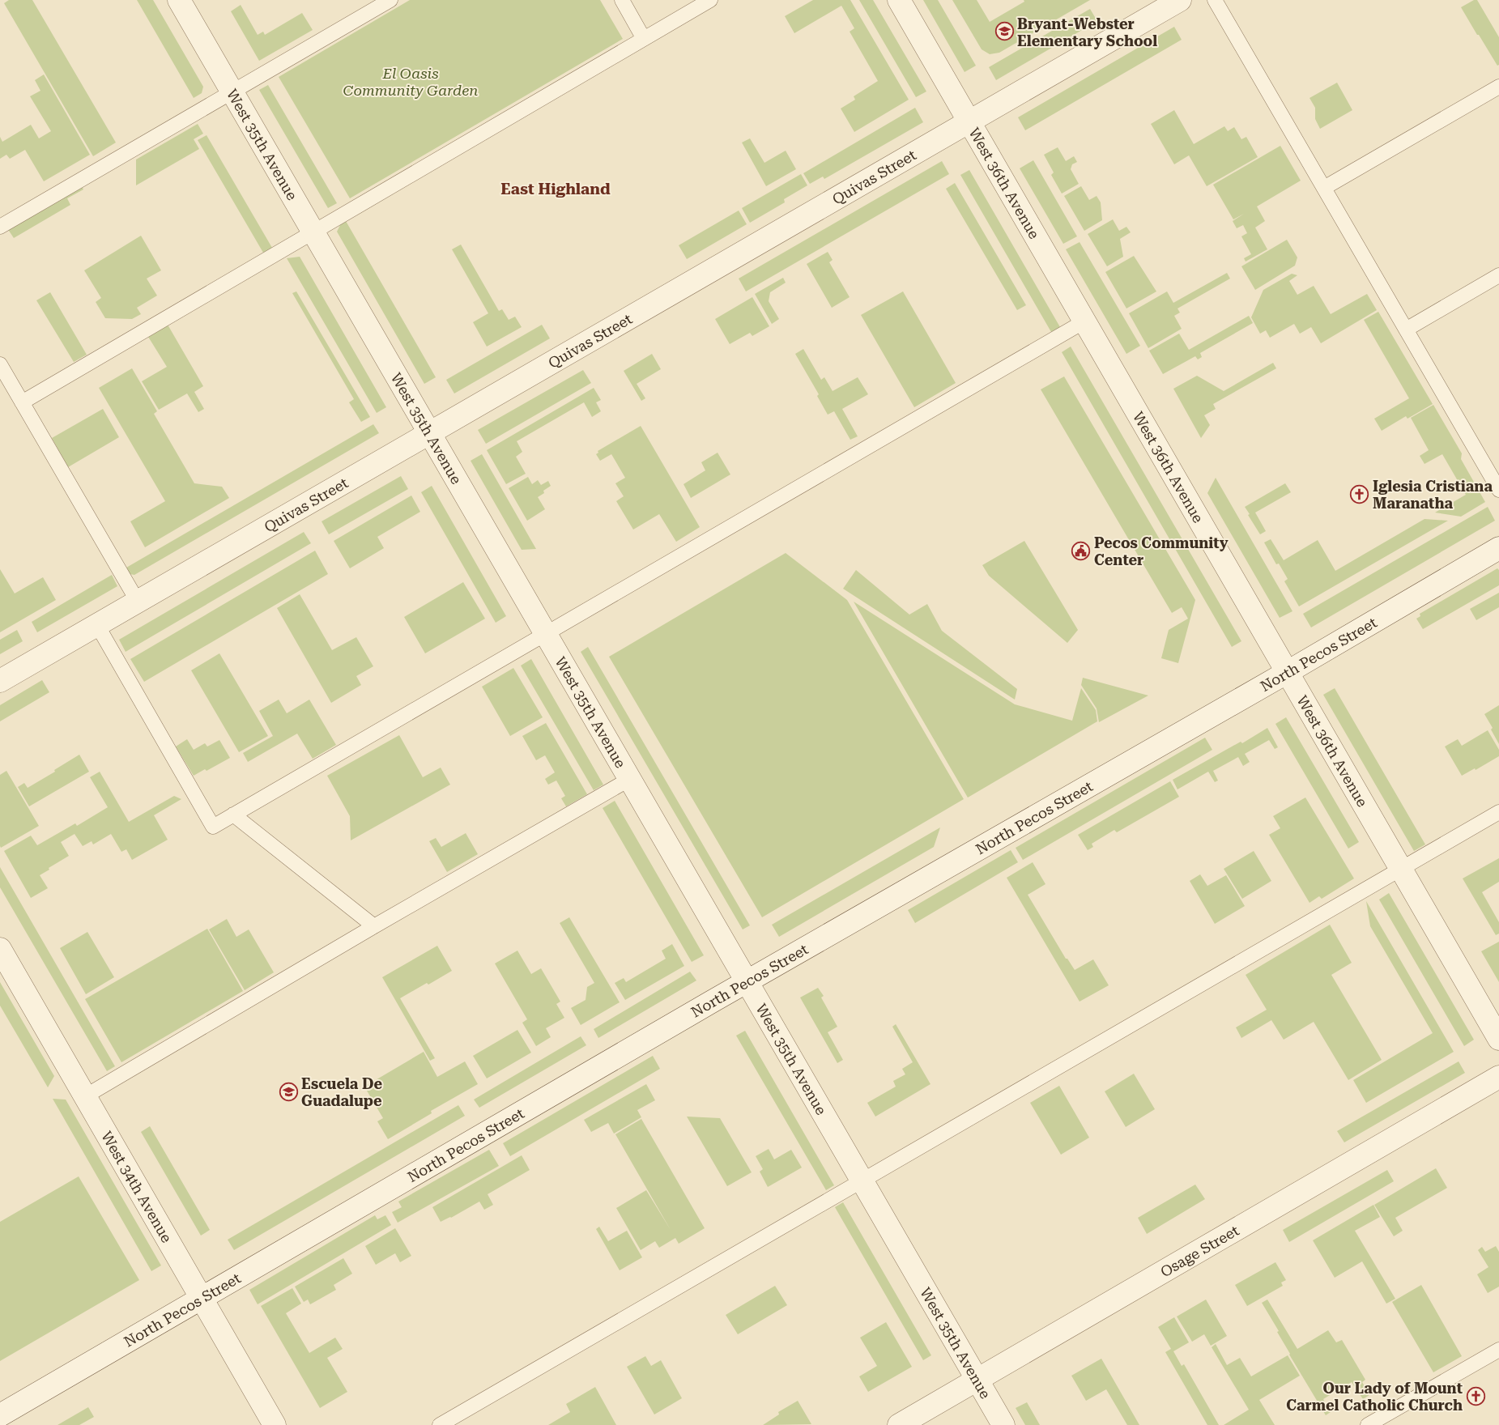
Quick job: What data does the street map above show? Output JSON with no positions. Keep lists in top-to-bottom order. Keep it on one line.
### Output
{"streets":{"street":["West 35th Avenue","Quivas Street","West 36th Avenue","North Pecos Street","West 34th Avenue","Osage Street"]},"crossings":[["West 35th Avenue","Quivas Street"],["West 35th Avenue","North Pecos Street"],["West 35th Avenue","Osage Street"],["Quivas Street","West 36th Avenue"],["West 36th Avenue","North Pecos Street"],["North Pecos Street","West 34th Avenue"]],"districts":["East Highland"],"parks":["El Oasis Community Garden"],"places":{"school or university":["Bryant-Webster Elementary School","Escuela De Guadalupe"],"church":["Iglesia Cristiana Maranatha","Our Lady of Mount Carmel Catholic Church"],"public building":["Pecos Community Center"]}}
